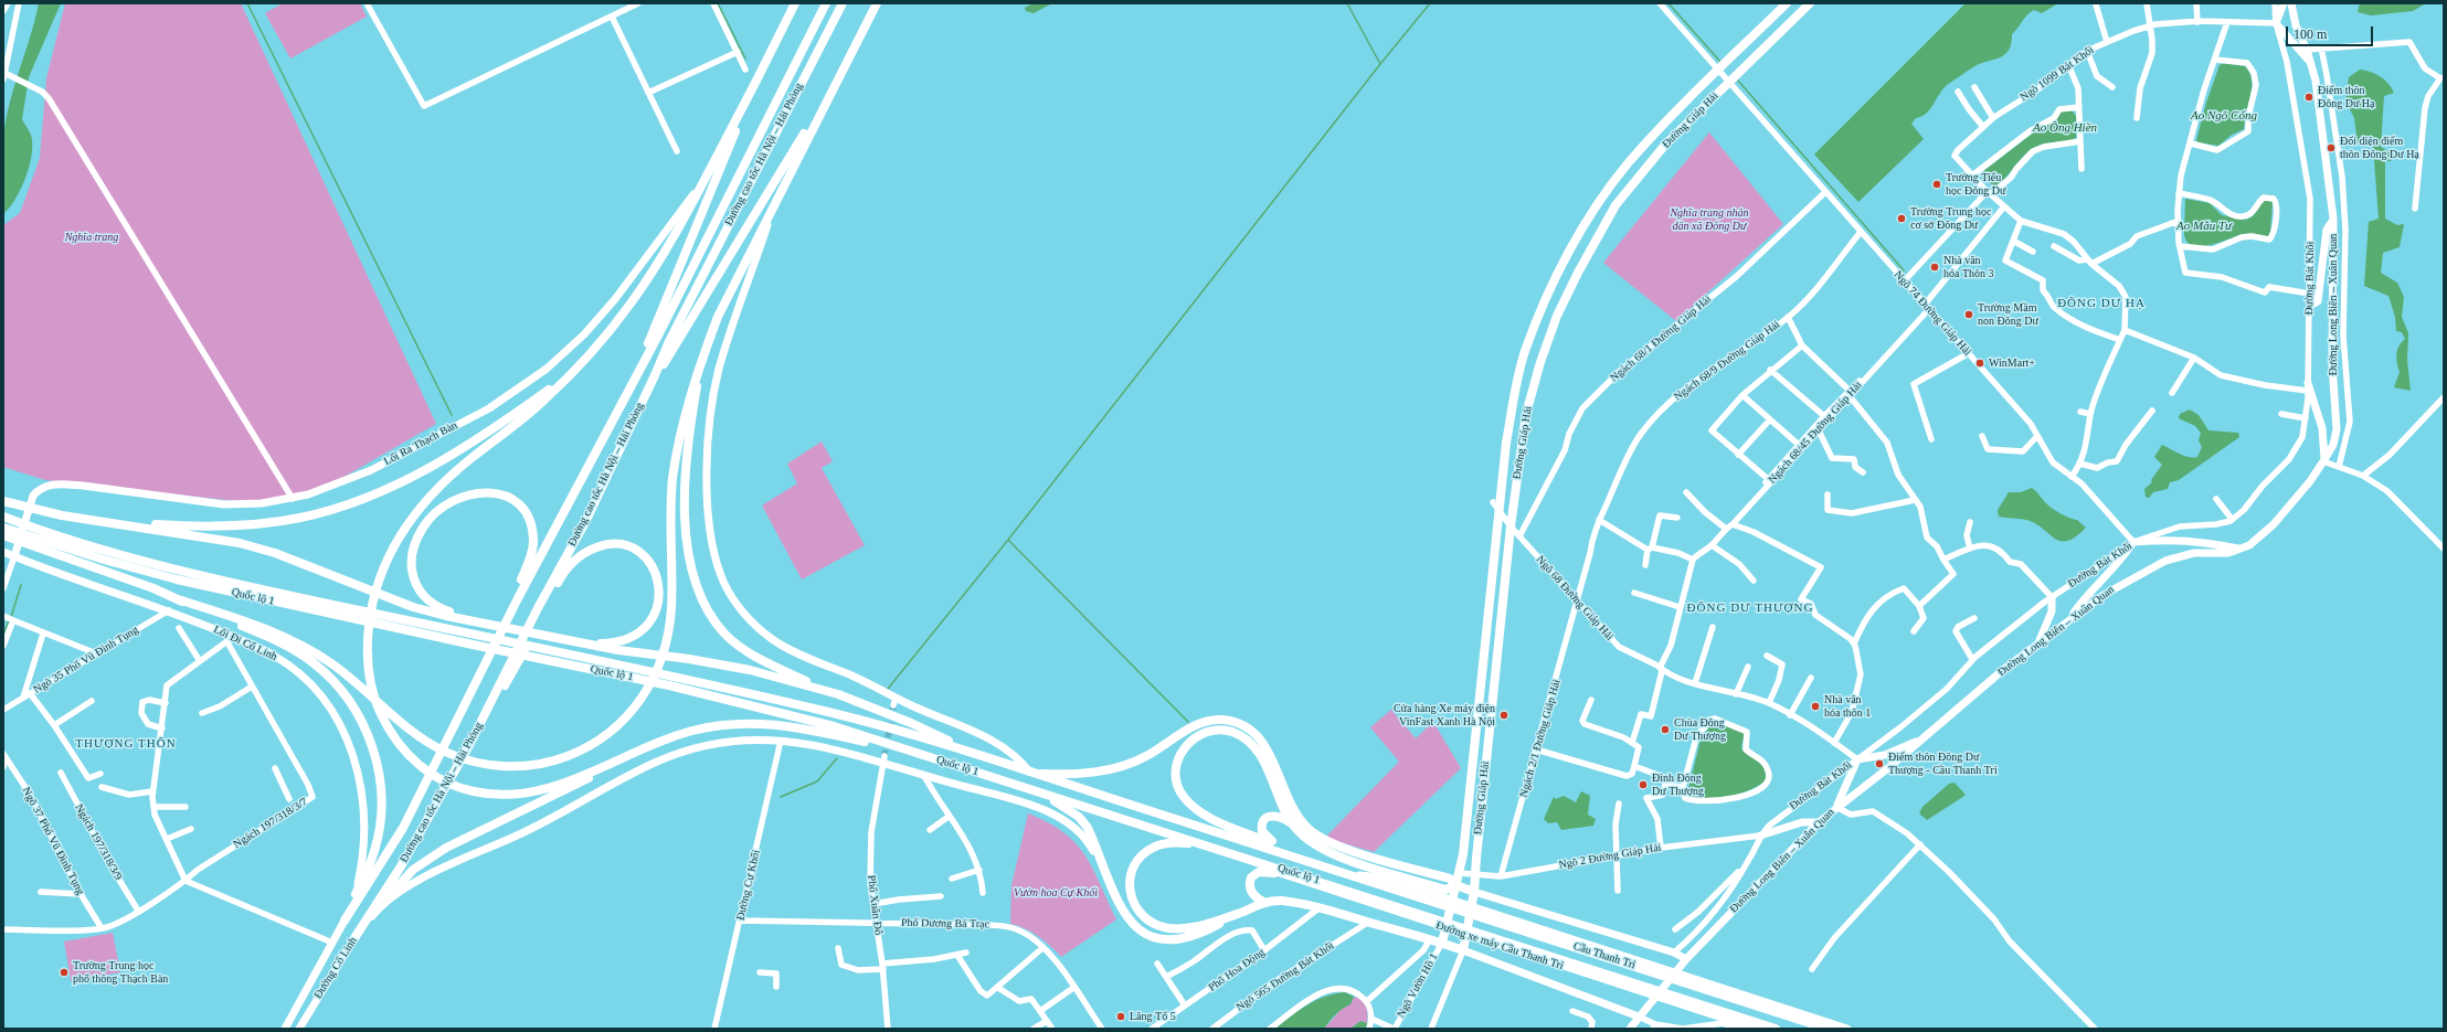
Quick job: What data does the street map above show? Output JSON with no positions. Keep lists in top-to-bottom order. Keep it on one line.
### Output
{"streets":{"highway":["Đường Giáp Hải","Đường cao tốc Hà Nội – Hải Phòng","Quốc lộ 1","Cầu Thanh Trì"],"main road":["Đường Long Biên – Xuân Quan","Lối Ra Thạch Bàn","Lối Đi Cổ Linh","Đường xe máy Cầu Thanh Trì","Đường Cổ Linh"],"street":["Ngõ 1099 Bát Khối","Đường Bát Khối","Ngõ 74 Đường Giáp Hải","Ngách 68/1 Đường Giáp Hải","Ngách 68/9 Đường Giáp Hải","Ngách 68/45 Đường Giáp Hải","Ngõ 68 Đường Giáp Hải","Ngõ 35 Phố Vũ Đình Tụng","Ngách 2/1 Đường Giáp Hải","Ngách 197/318/3/7","Ngõ 37 Phố Vũ Đình Tụng","Ngách 197/318/3/9","Ngõ 2 Đường Giáp Hải","Đường Cự Khối","Phố Xuân Đỗ","Phố Dương Bá Trạc","Phố Hoa Động","Ngõ 565 Đường Bát Khối","Ngõ Vườn Hồ 1"]},"crossings":[["Ngõ 1099 Bát Khối","Đường Bát Khối"],["Ngõ 1099 Bát Khối","Ngách 68/45 Đường Giáp Hải"],["Đường Giáp Hải","Ngõ 74 Đường Giáp Hải"],["Đường Giáp Hải","Ngõ 68 Đường Giáp Hải"],["Đường Giáp Hải","Ngõ 2 Đường Giáp Hải"],["Đường Giáp Hải","Ngõ Vườn Hồ 1"],["Đường cao tốc Hà Nội – Hải Phòng","Đường Cổ Linh"],["Đường Bát Khối","Ngõ 74 Đường Giáp Hải"],["Đường Bát Khối","Ngõ 68 Đường Giáp Hải"],["Đường Bát Khối","Ngõ 2 Đường Giáp Hải"],["Ngõ 74 Đường Giáp Hải","Ngách 68/1 Đường Giáp Hải"],["Ngõ 74 Đường Giáp Hải","Ngách 68/9 Đường Giáp Hải"],["Ngõ 74 Đường Giáp Hải","Ngách 68/45 Đường Giáp Hải"],["Ngách 68/1 Đường Giáp Hải","Ngõ 68 Đường Giáp Hải"],["Ngách 68/9 Đường Giáp Hải","Ngõ 68 Đường Giáp Hải"],["Ngách 68/9 Đường Giáp Hải","Ngách 2/1 Đường Giáp Hải"],["Lối Ra Thạch Bàn","Lối Đi Cổ Linh"],["Quốc lộ 1","Đường xe máy Cầu Thanh Trì"],["Quốc lộ 1","Cầu Thanh Trì"],["Ngõ 68 Đường Giáp Hải","Ngách 2/1 Đường Giáp Hải"],["Lối Đi Cổ Linh","Ngõ 35 Phố Vũ Đình Tụng"],["Lối Đi Cổ Linh","Ngách 197/318/3/7"],["Ngách 2/1 Đường Giáp Hải","Ngõ 2 Đường Giáp Hải"],["Ngách 197/318/3/7","Ngõ 37 Phố Vũ Đình Tụng"],["Ngách 197/318/3/7","Ngách 197/318/3/9"],["Đường Cự Khối","Phố Dương Bá Trạc"],["Đường Cự Khối","Đường Cổ Linh"],["Phố Xuân Đỗ","Phố Dương Bá Trạc"],["Phố Xuân Đỗ","Đường Cổ Linh"],["Đường xe máy Cầu Thanh Trì","Cầu Thanh Trì"]],"districts":["ĐÔNG DƯ HẠ","ĐÔNG DƯ THƯỢNG","THƯỢNG THÔN"],"water":["Ao Ngõ Cống","Ao Ông Hiền","Ao Mẫu Tư"],"parks":["Nghĩa trang nhân dân xã Đông Dư","Nghĩa trang","Vườn hoa Cự Khối"],"places":["Điếm thôn Đông Dư Hạ","Đối diện điếm thôn Đông Dư Hạ","Trường Tiểu học Đông Dư","Trường Trung học cơ sở Đông Dư","Nhà văn hóa Thôn 3","Trường Mầm non Đông Dư","WinMart+","Nhà văn hóa thôn 1","Cửa hàng Xe máy điện VinFast Xanh Hà Nội","Chùa Đông Dư Thượng","Điếm thôn Đông Dư Thượng - Cầu Thanh Trì","Đình Đông Dư Thượng","Trường Trung học phổ thông Thạch Bàn","Lăng Tổ 5"],"scale_bar":"100 m"}
